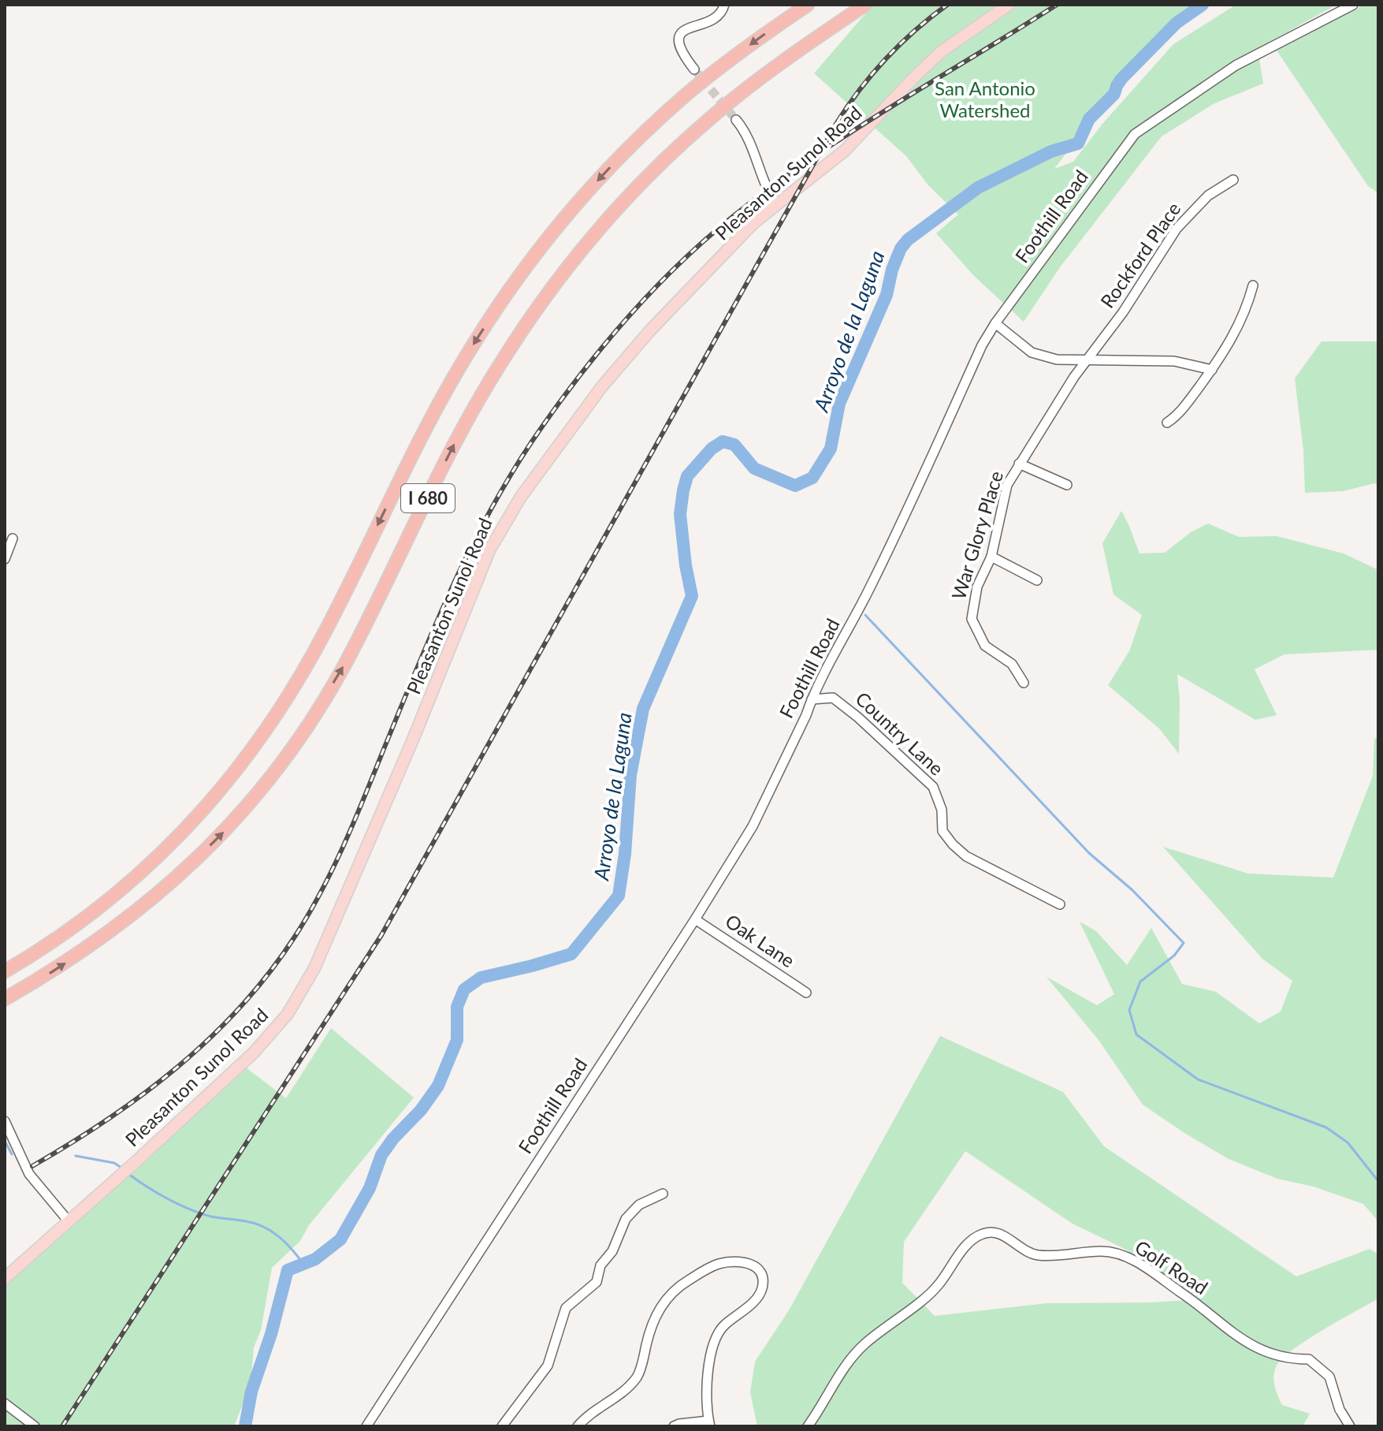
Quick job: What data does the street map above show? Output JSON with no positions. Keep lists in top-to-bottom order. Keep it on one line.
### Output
{"streets":{"highway":["I 680"],"main road":["Pleasanton Sunol Road"],"street":["Foothill Road","Rockford Place","War Glory Place","Country Lane","Oak Lane","Golf Road"]},"crossings":[["Foothill Road","Country Lane"],["Foothill Road","Oak Lane"],["Rockford Place","War Glory Place"]],"water":["Arroyo de la Laguna"],"parks":["San Antonio Watershed"]}
